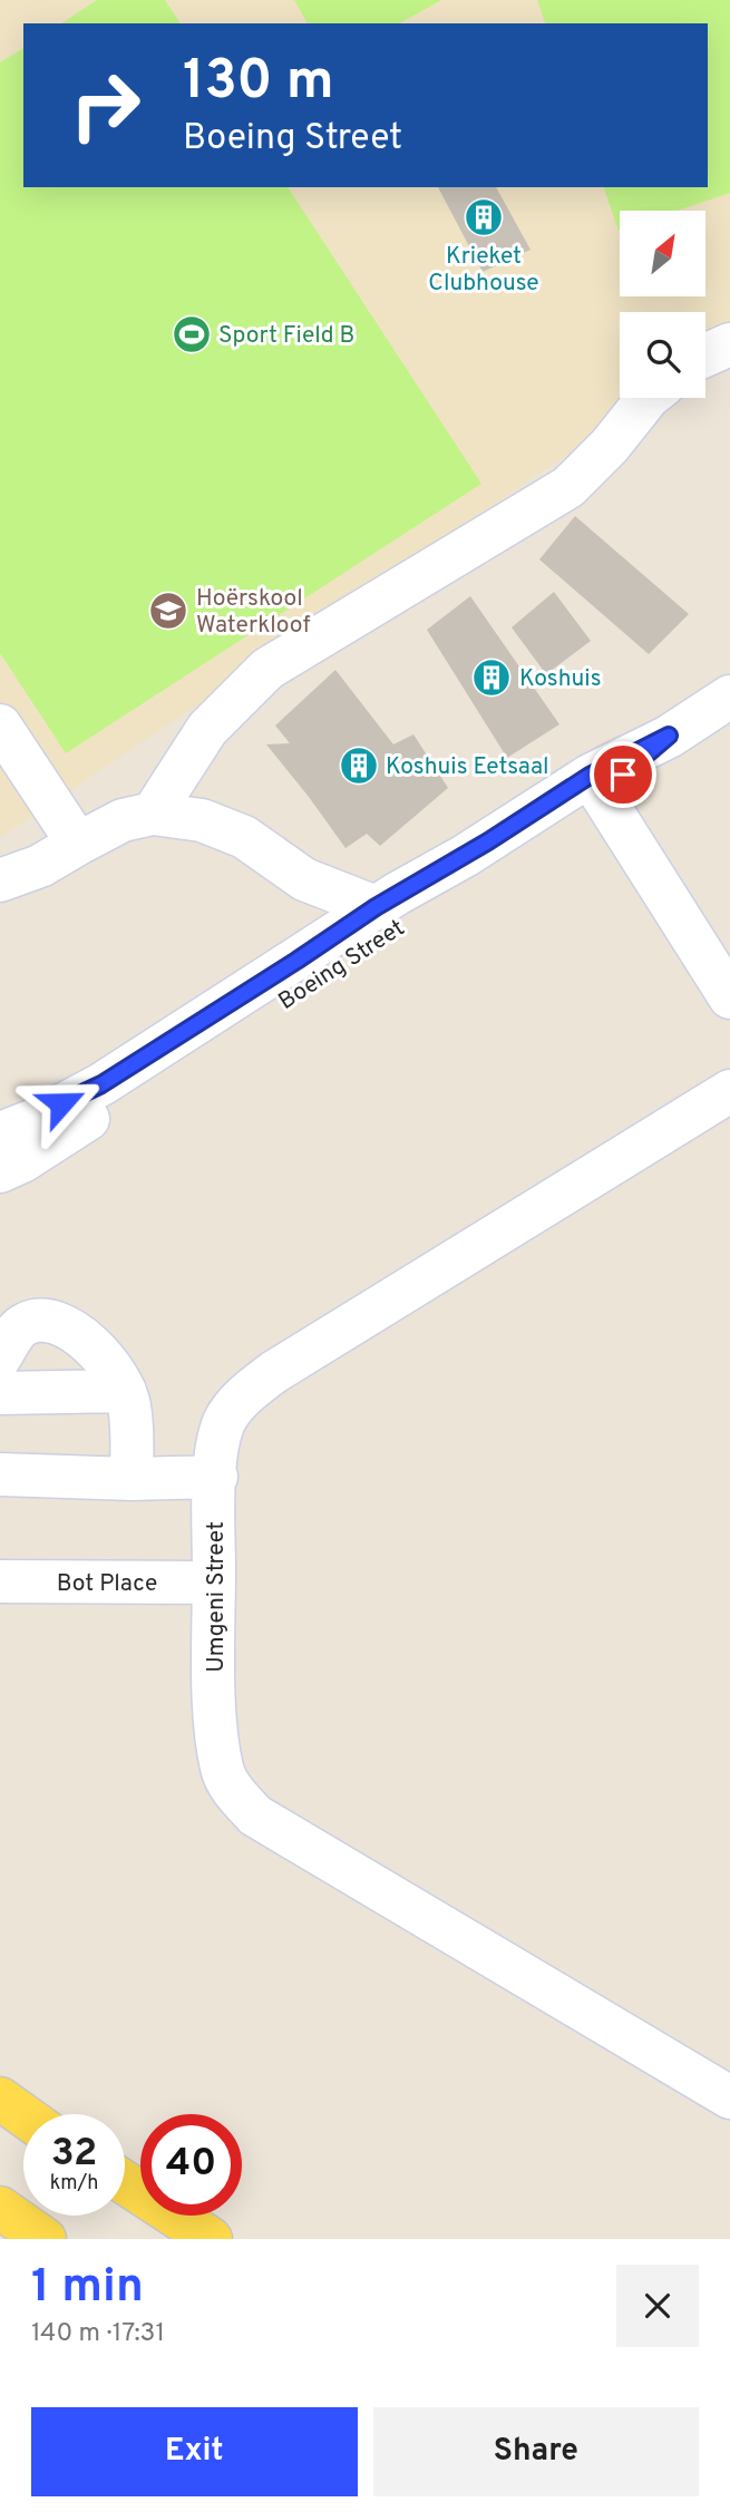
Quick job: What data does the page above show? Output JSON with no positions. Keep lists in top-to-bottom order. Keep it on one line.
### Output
{"streets":{"street":["Boeing Street","Bot Place","Umgeni Street"]},"crossings":[["Bot Place","Umgeni Street"]],"places":{"building":["Krieket Clubhouse","Koshuis","Koshuis Eetsaal"],"sports":["Sport Field B"],"school or university":["Hoërskool Waterkloof"]},"north":"top right","page":{"turn":["130 m","Boeing Street"],"speed":"32 km/h","limit":"40","heading":["1 min","140 m · 17:31"],"buttons":["Exit","Share"]}}
